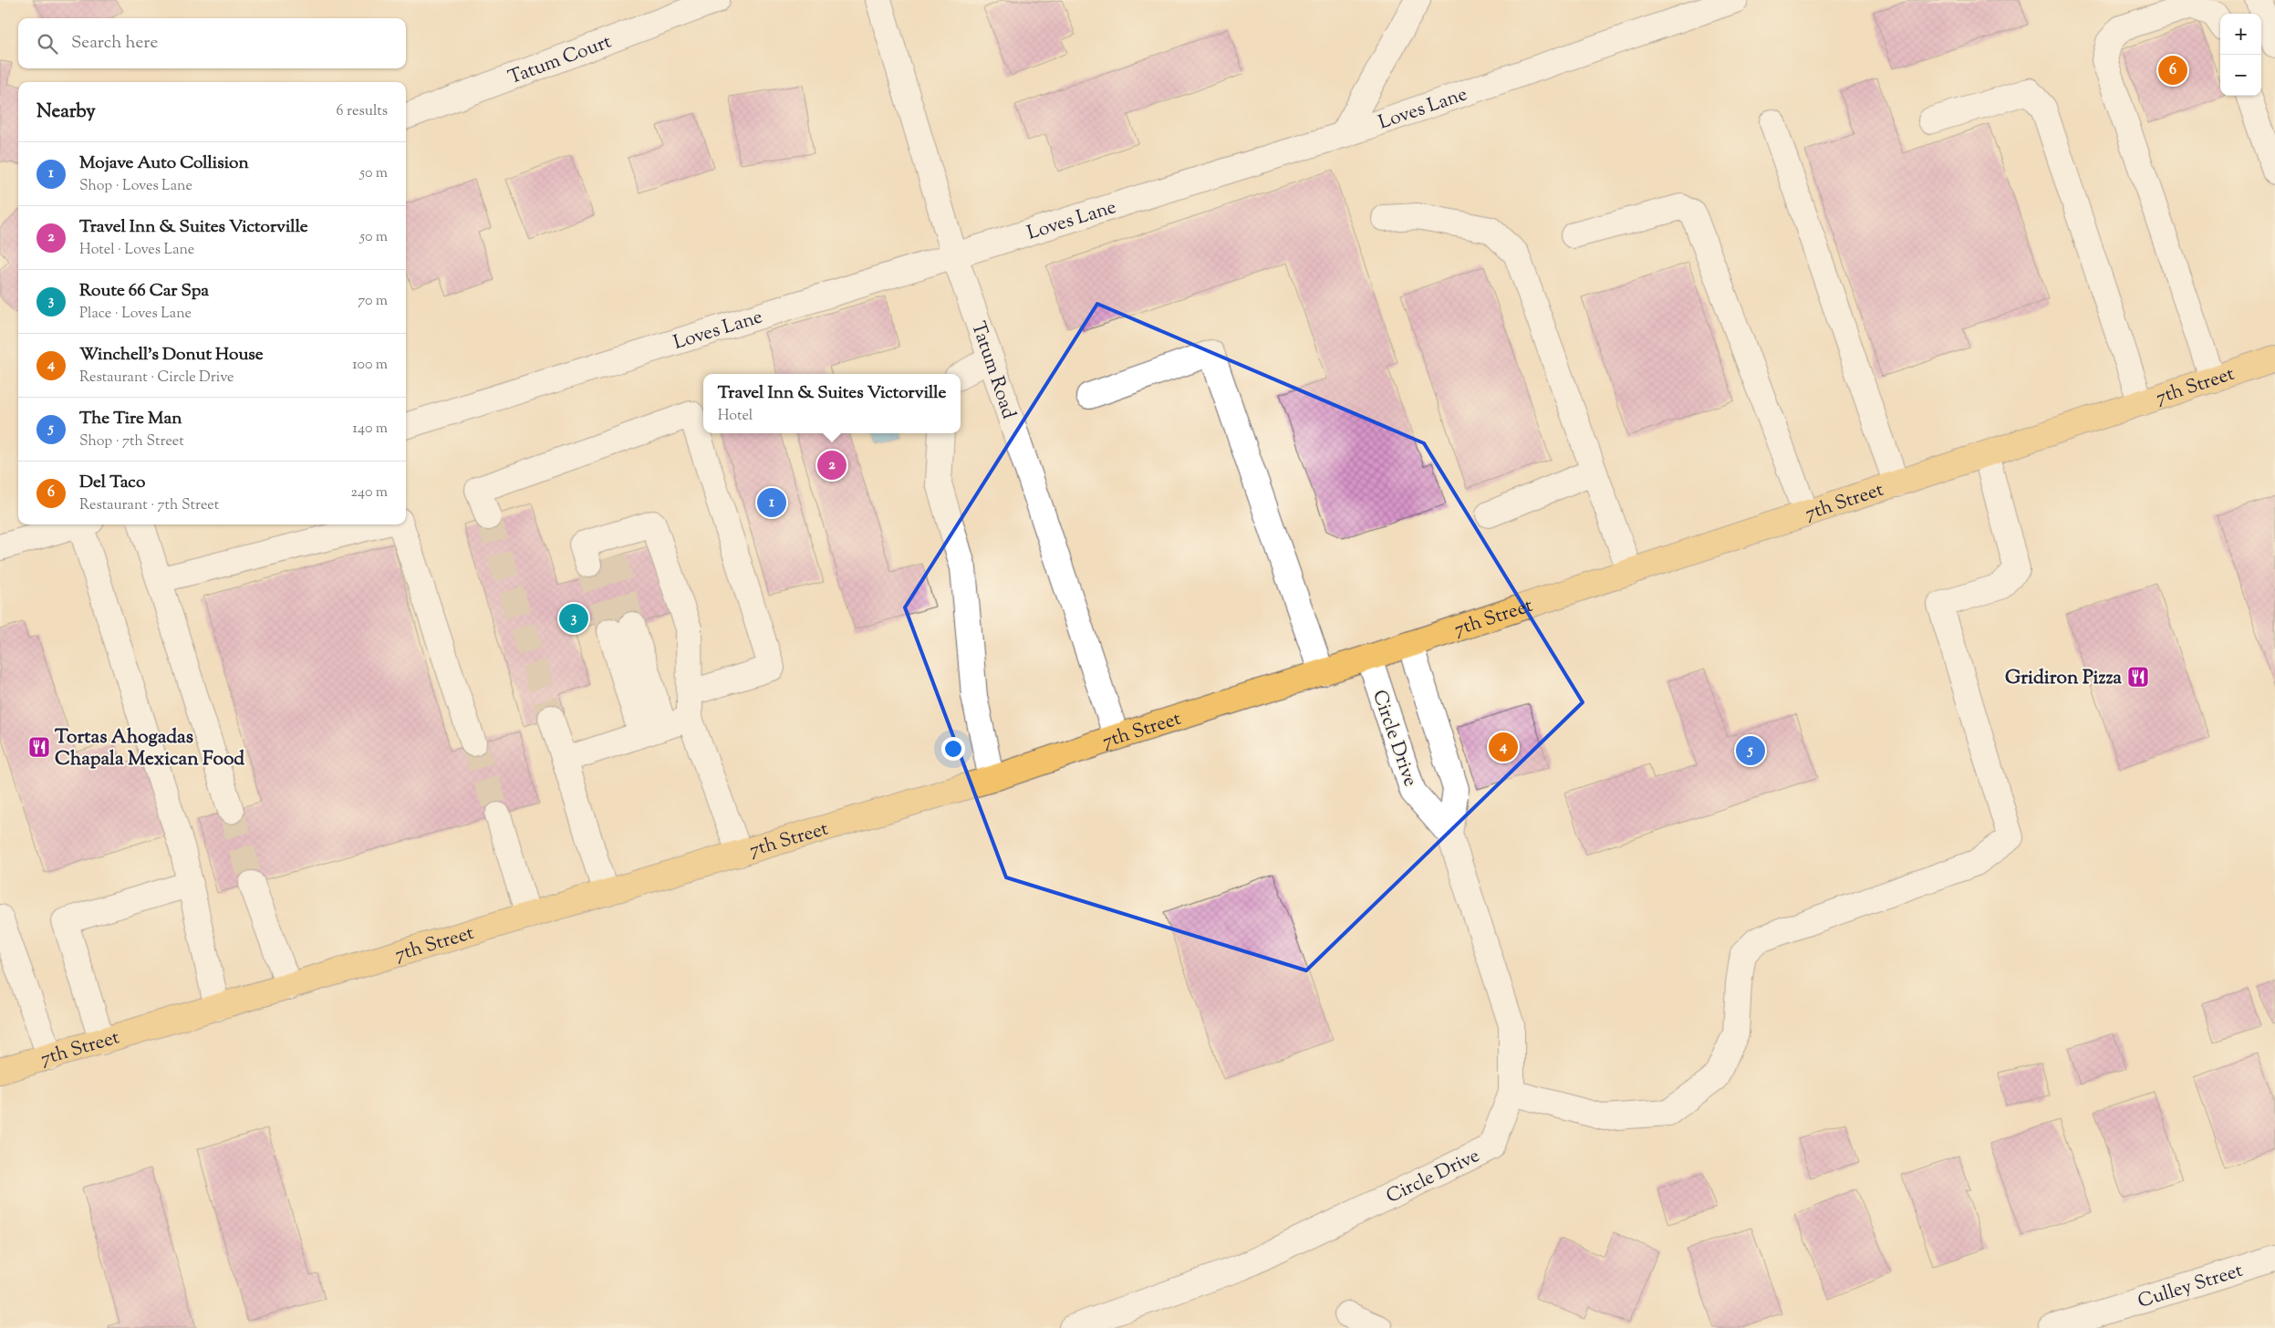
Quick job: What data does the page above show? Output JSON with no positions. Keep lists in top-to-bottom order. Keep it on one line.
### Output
{"streets":{"main road":["7th Street"],"street":["Tatum Court","Loves Lane","Tatum Road","Circle Drive","Culley Street"]},"crossings":[["Loves Lane","Tatum Road"],["Tatum Road","7th Street"],["7th Street","Circle Drive"]],"places":{"restaurant":["Gridiron Pizza","Tortas Ahogadas Chapala Mexican Food"]},"page":{"map_buttons":["+","−"],"search":"Search here","pins":["6","2","1","3","4","5"],"heading":["Nearby","6 results"],"list":[{"mark":"1","name":"Mojave Auto Collision","note":"Shop · Loves Lane","value":"50 m"},{"mark":"2","name":"Travel Inn & Suites Victorville","note":"Hotel · Loves Lane","value":"50 m"},{"mark":"3","name":"Route 66 Car Spa","note":"Place · Loves Lane","value":"70 m"},{"mark":"4","name":"Winchell's Donut House","note":"Restaurant · Circle Drive","value":"100 m"},{"mark":"5","name":"The Tire Man","note":"Shop · 7th Street","value":"140 m"},{"mark":"6","name":"Del Taco","note":"Restaurant · 7th Street","value":"240 m"}],"popup":["Travel Inn & Suites Victorville","Hotel"]}}
